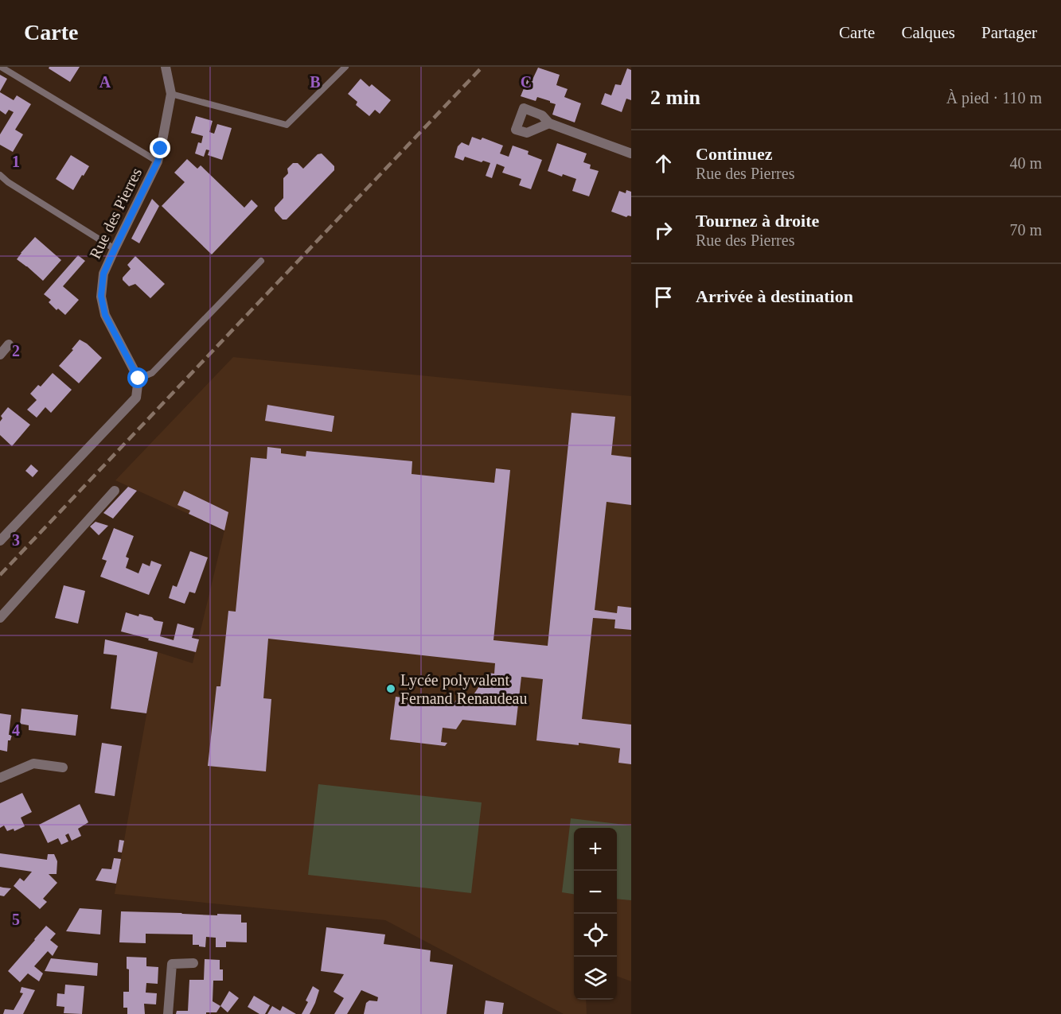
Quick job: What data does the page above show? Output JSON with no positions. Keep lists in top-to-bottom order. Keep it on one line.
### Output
{"streets":{"street":["Rue des Pierres"]},"places":["Lycée polyvalent Fernand Renaudeau"],"page":{"header":"Carte","nav":["Carte","Calques","Partager"],"heading":["2 min","À pied · 110 m"],"list":[["Continuez","Rue des Pierres","40 m"],["Tournez à droite","Rue des Pierres","70 m"],"Arrivée à destination"],"map_buttons":["+","−"]},"grid":{"columns":["A","B","C"],"rows":["1","2","3","4","5"]}}
